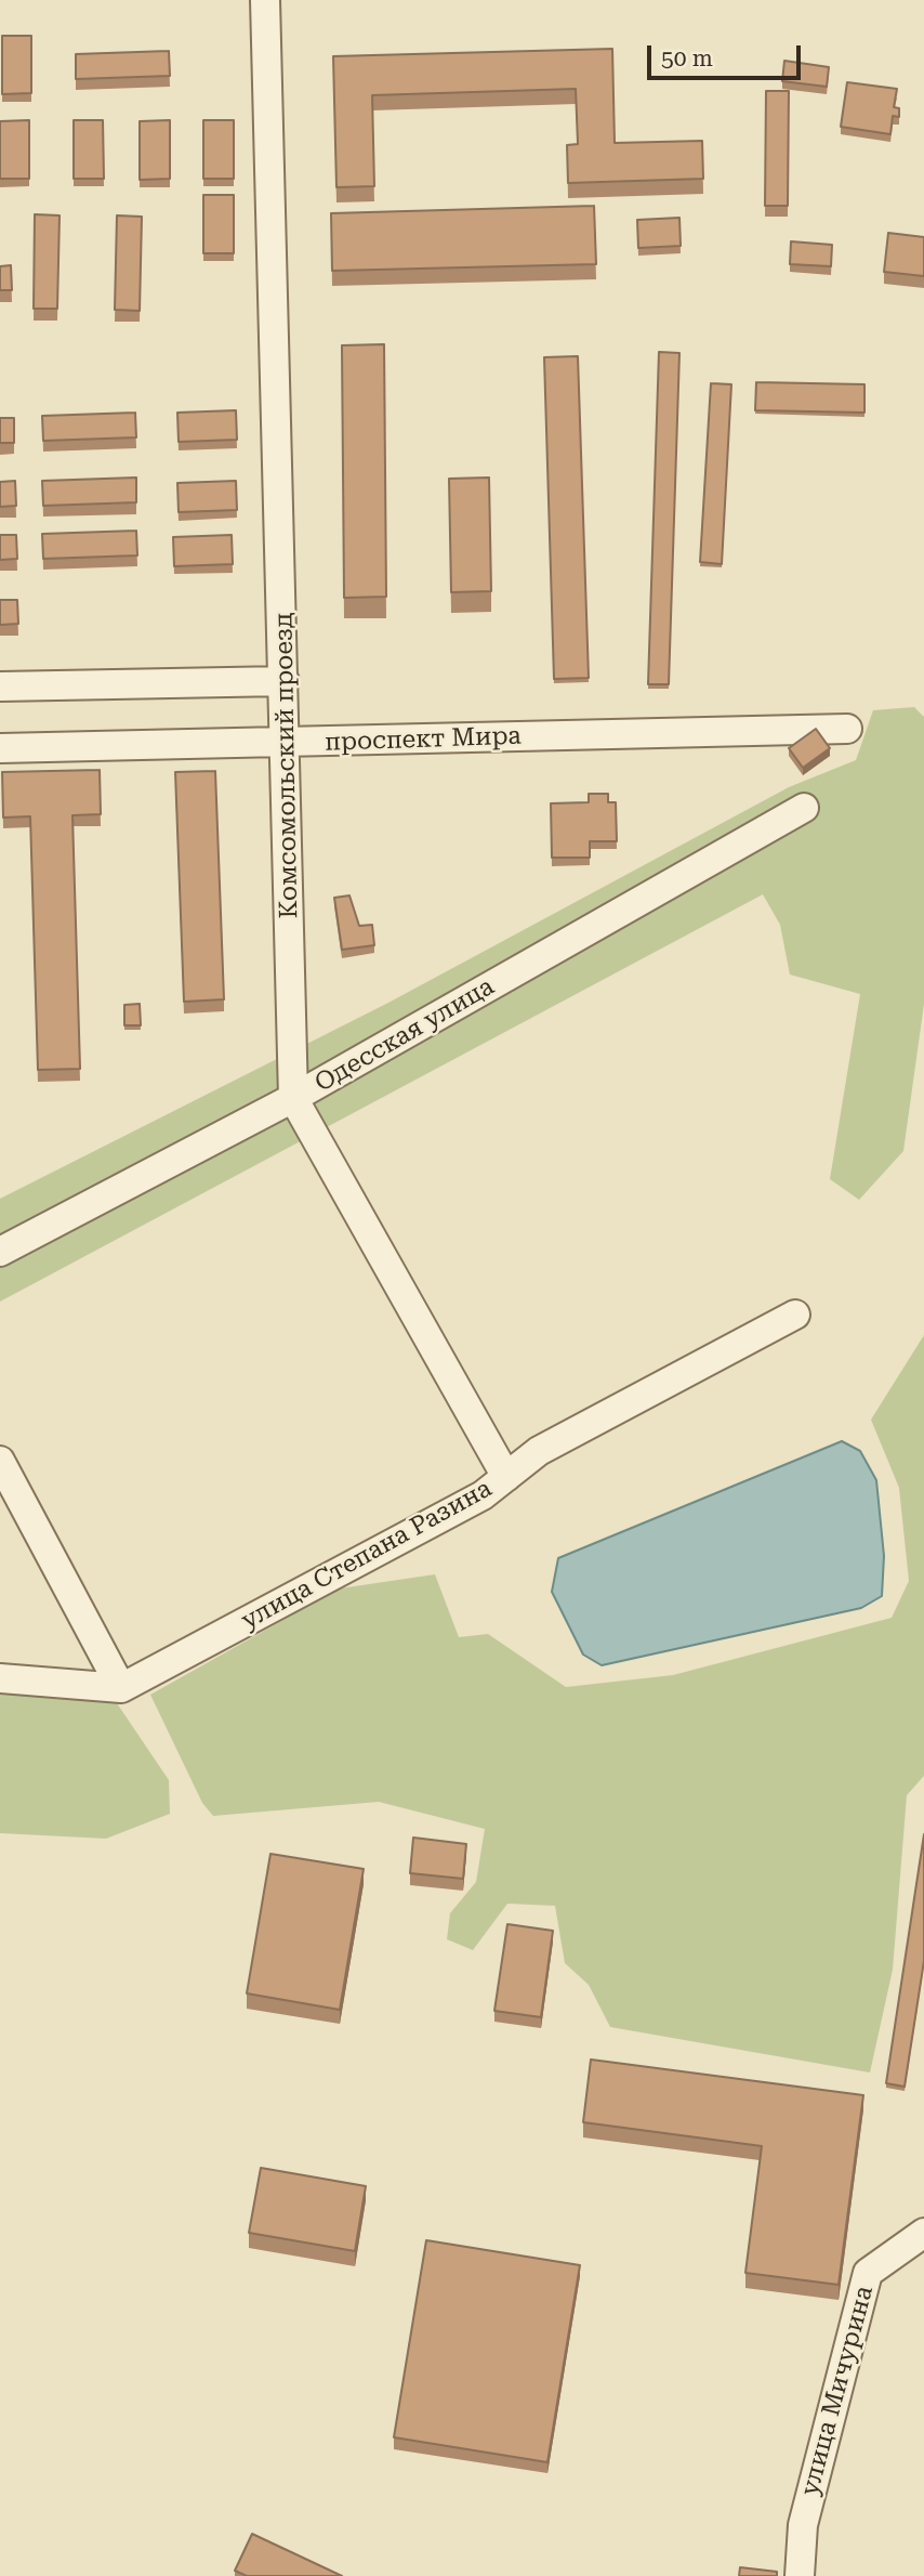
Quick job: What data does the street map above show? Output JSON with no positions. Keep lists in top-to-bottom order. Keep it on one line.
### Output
{"streets":{"street":["проспект Мира","Комсомольский проезд","Одесская улица","улица Степана Разина","улица Мичурина"]},"crossings":[["проспект Мира","Комсомольский проезд"],["Комсомольский проезд","Одесская улица"],["Комсомольский проезд","улица Степана Разина"]],"scale_bar":"50 m"}
